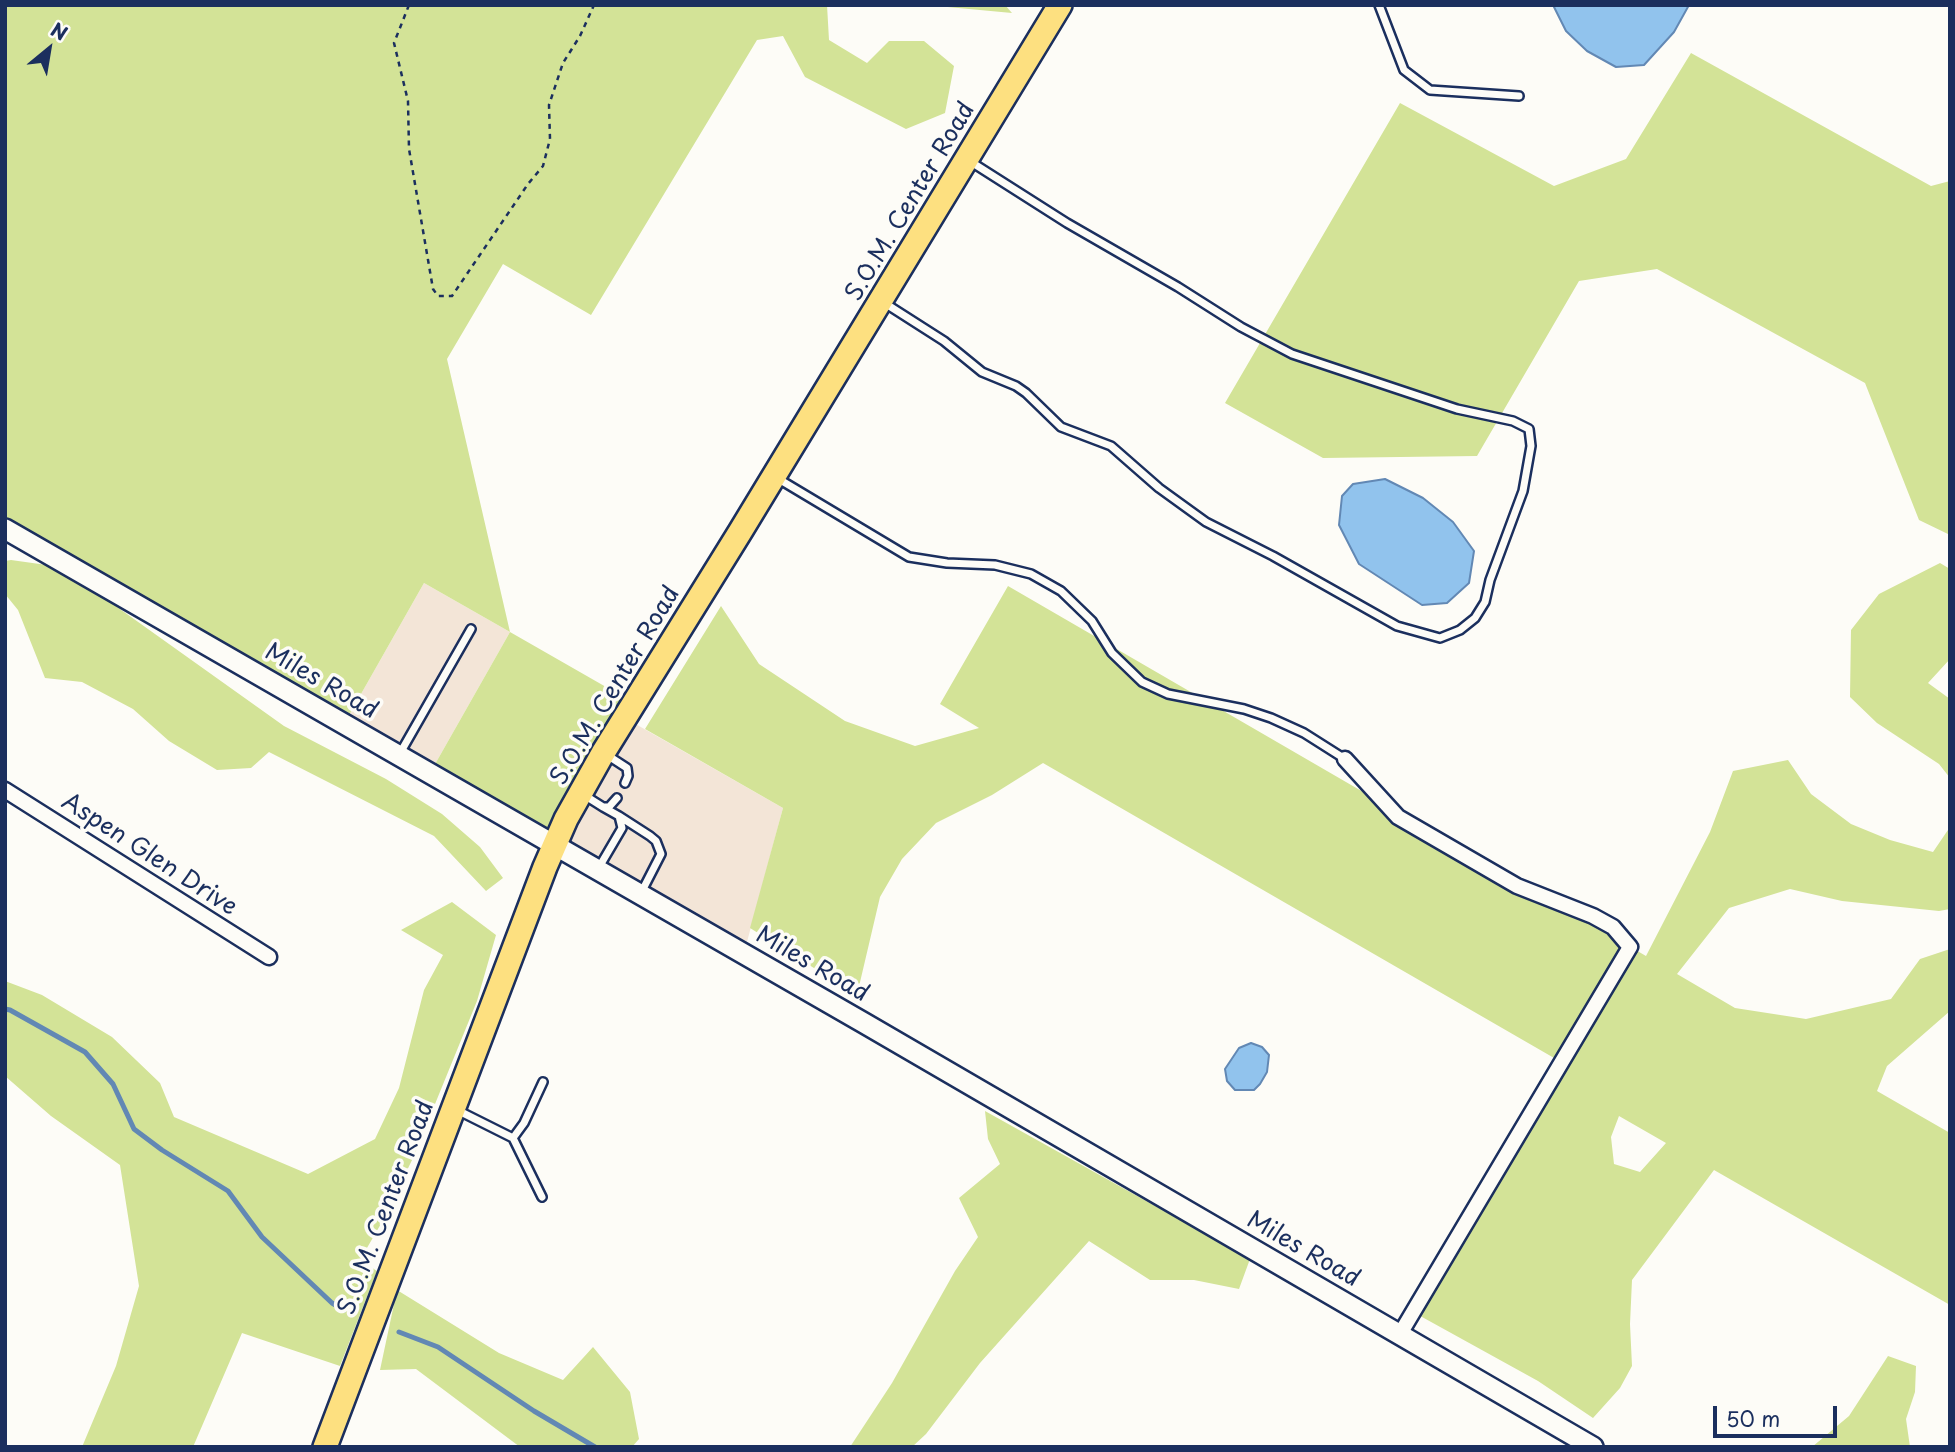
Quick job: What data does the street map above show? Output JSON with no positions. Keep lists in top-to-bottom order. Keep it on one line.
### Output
{"streets":{"main road":["S.O.M. Center Road","Miles Road"],"street":["Aspen Glen Drive"]},"crossings":[["S.O.M. Center Road","Miles Road"]],"scale_bar":"50 m","north":"top right"}
